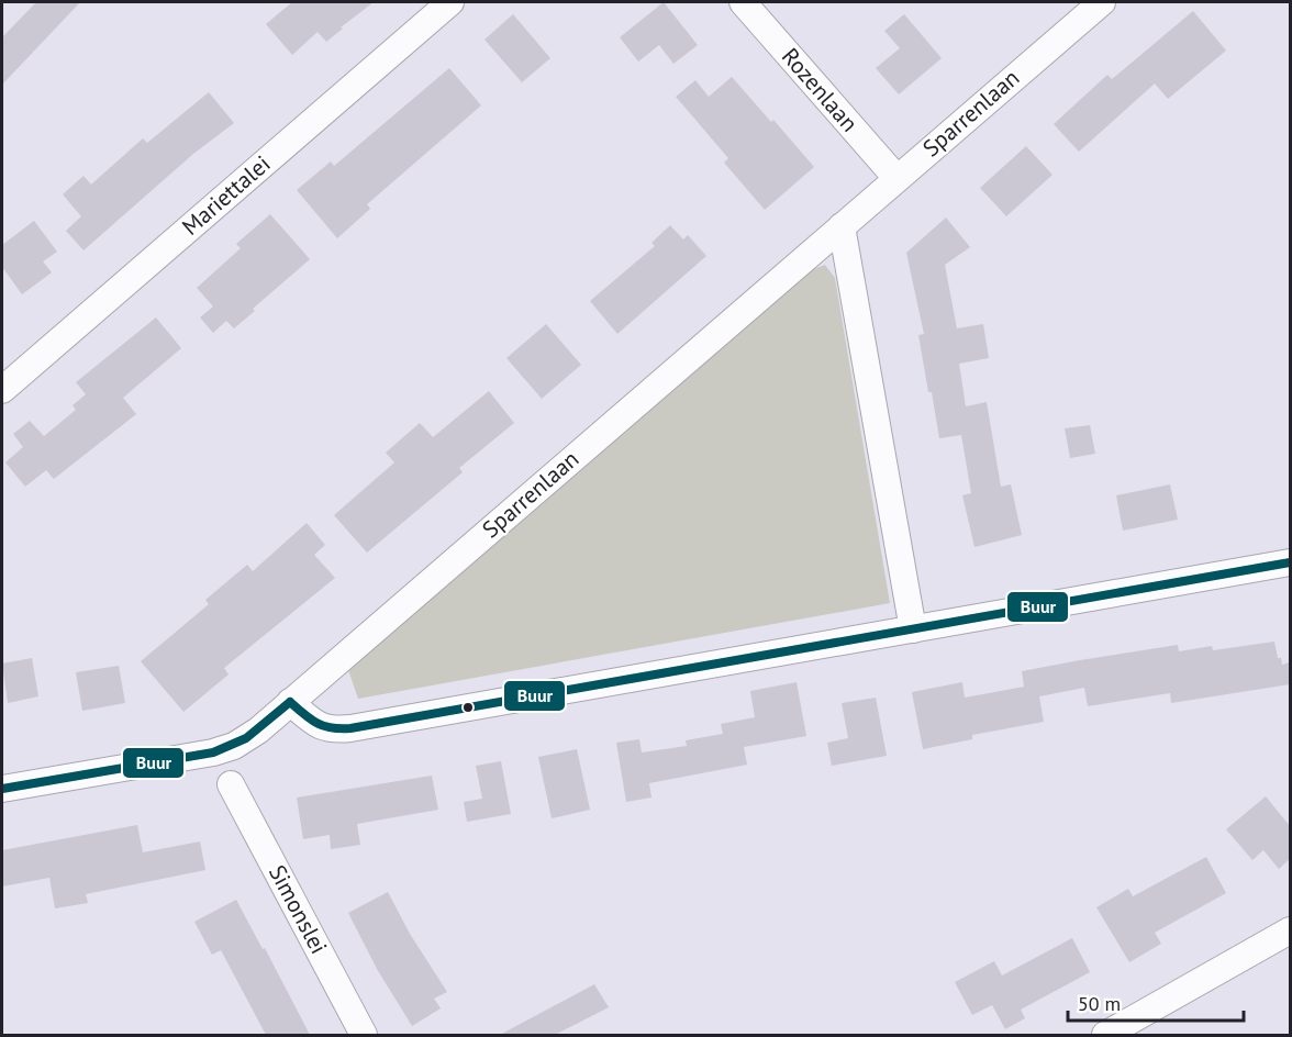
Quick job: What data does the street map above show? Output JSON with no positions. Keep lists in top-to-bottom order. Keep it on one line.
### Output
{"streets":{"street":["Rozenlaan","Sparrenlaan","Mariettalei","Simonslei"]},"crossings":[["Rozenlaan","Sparrenlaan"]],"lines":["transit line Buur"],"scale_bar":"50 m"}
